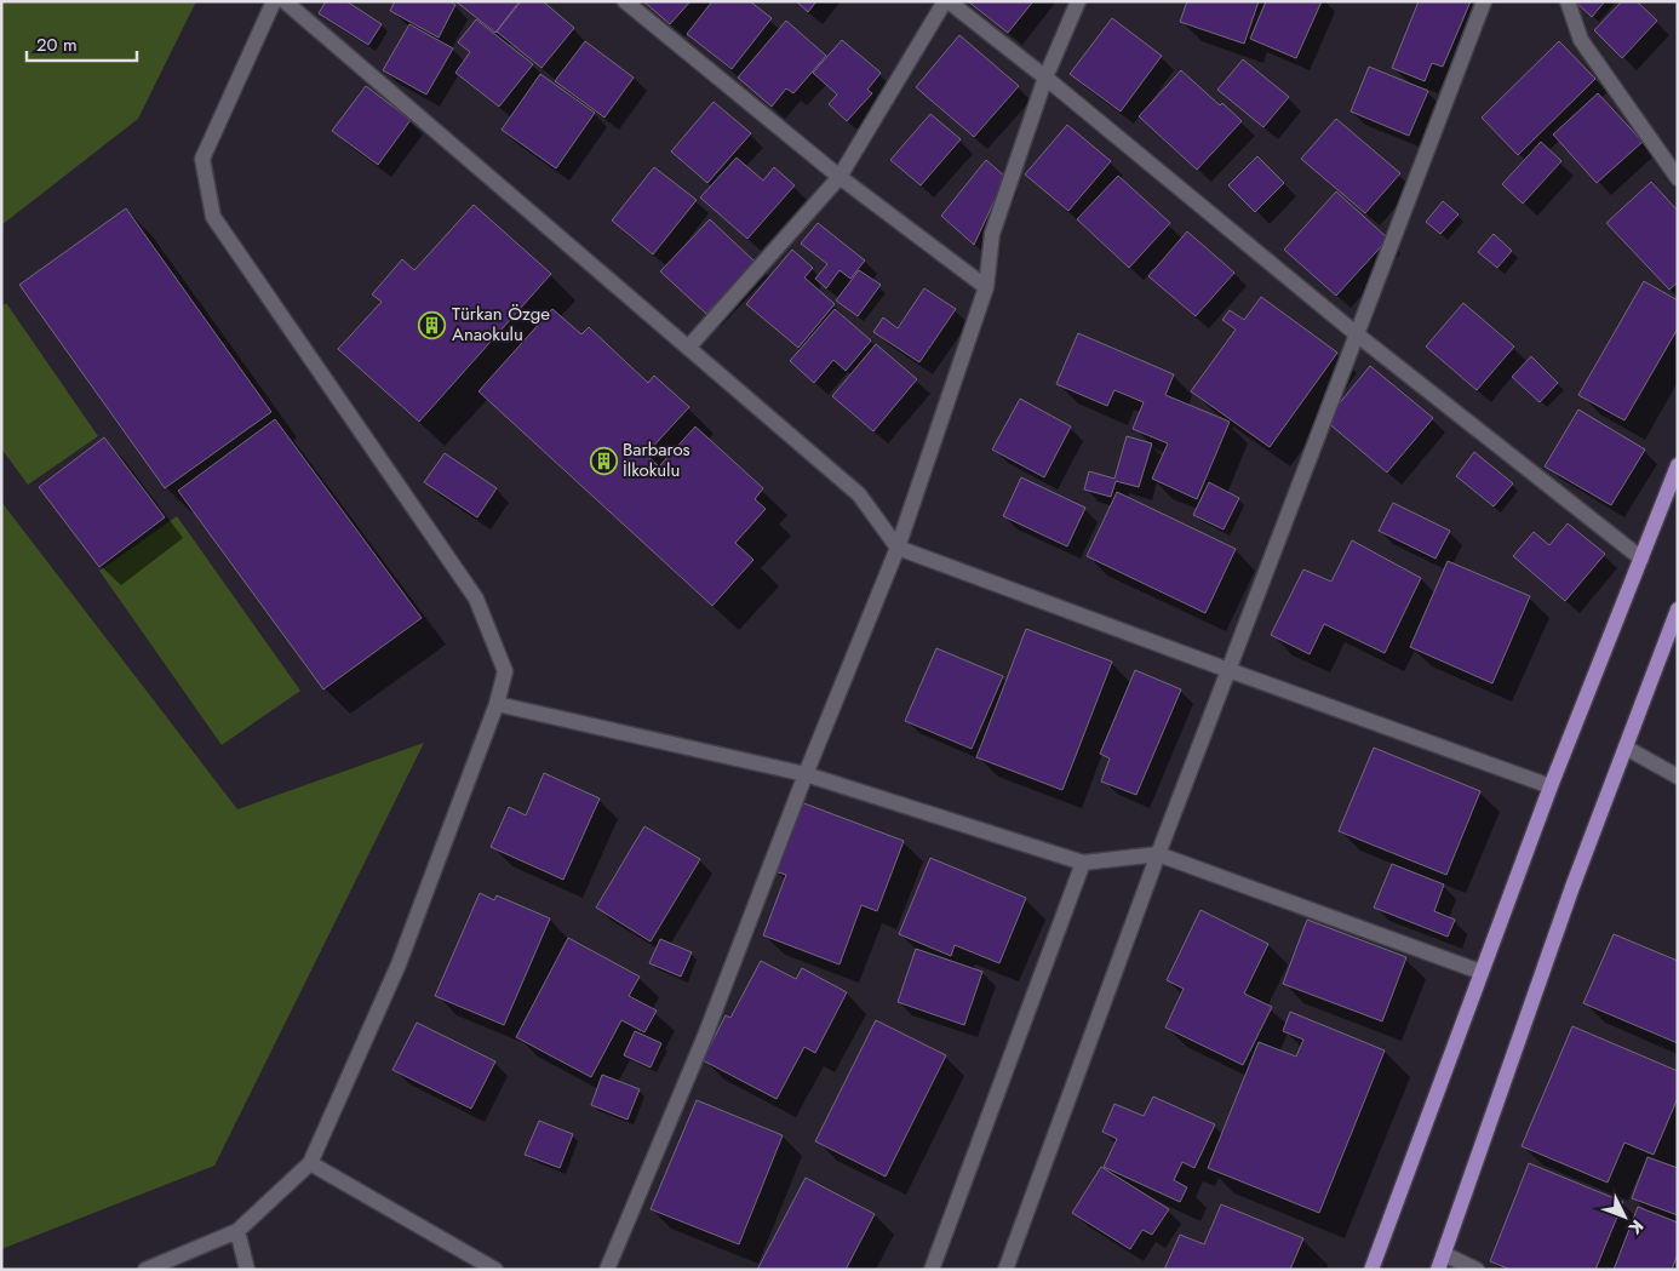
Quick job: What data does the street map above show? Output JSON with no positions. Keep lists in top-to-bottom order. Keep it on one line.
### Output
{"places":{"building":["Türkan Özge Anaokulu","Barbaros İlkokulu"]},"scale_bar":"20 m","north":"bottom right"}
